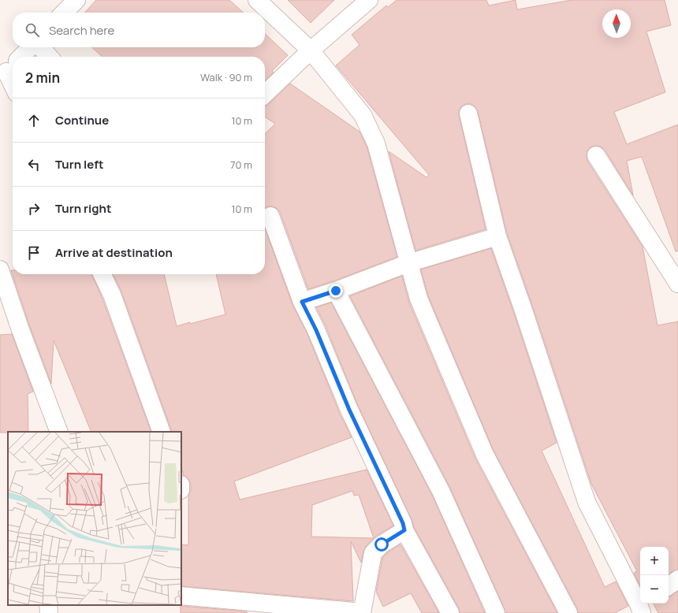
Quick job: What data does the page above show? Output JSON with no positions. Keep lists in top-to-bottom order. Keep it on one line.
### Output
{"north":"top","page":{"search":"Search here","heading":["2 min","Walk · 90 m"],"list":[["Continue","10 m"],["Turn left","70 m"],["Turn right","10 m"],"Arrive at destination"],"map_buttons":["+","−"]}}
